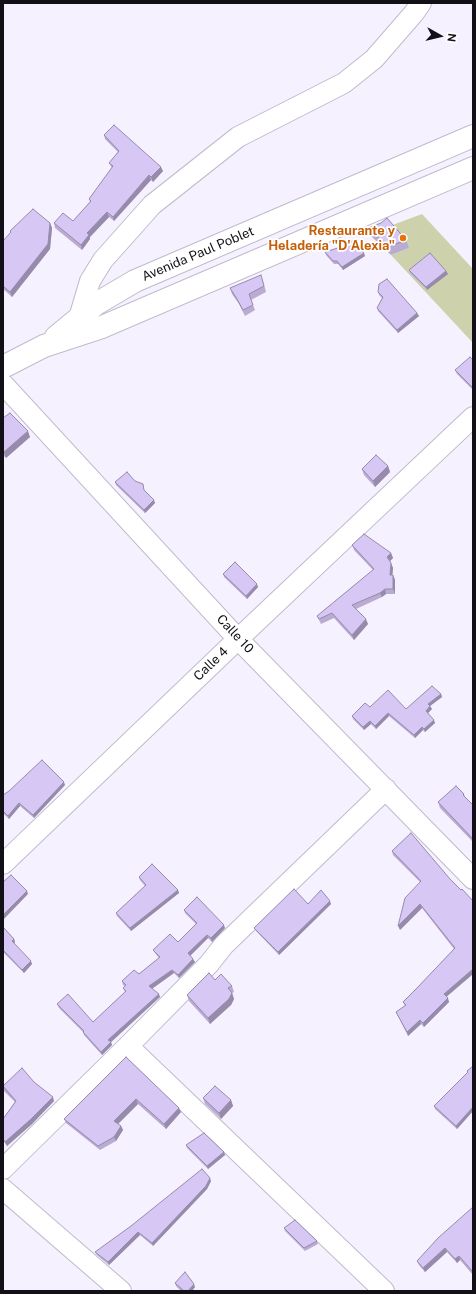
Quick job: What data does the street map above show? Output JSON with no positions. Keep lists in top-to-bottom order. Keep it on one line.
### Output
{"streets":{"main road":["Avenida Paul Poblet"],"street":["Calle 10","Calle 4"]},"crossings":[["Calle 10","Calle 4"]],"places":["Restaurante y Heladería \"D'Alexia\""],"north":"right"}
